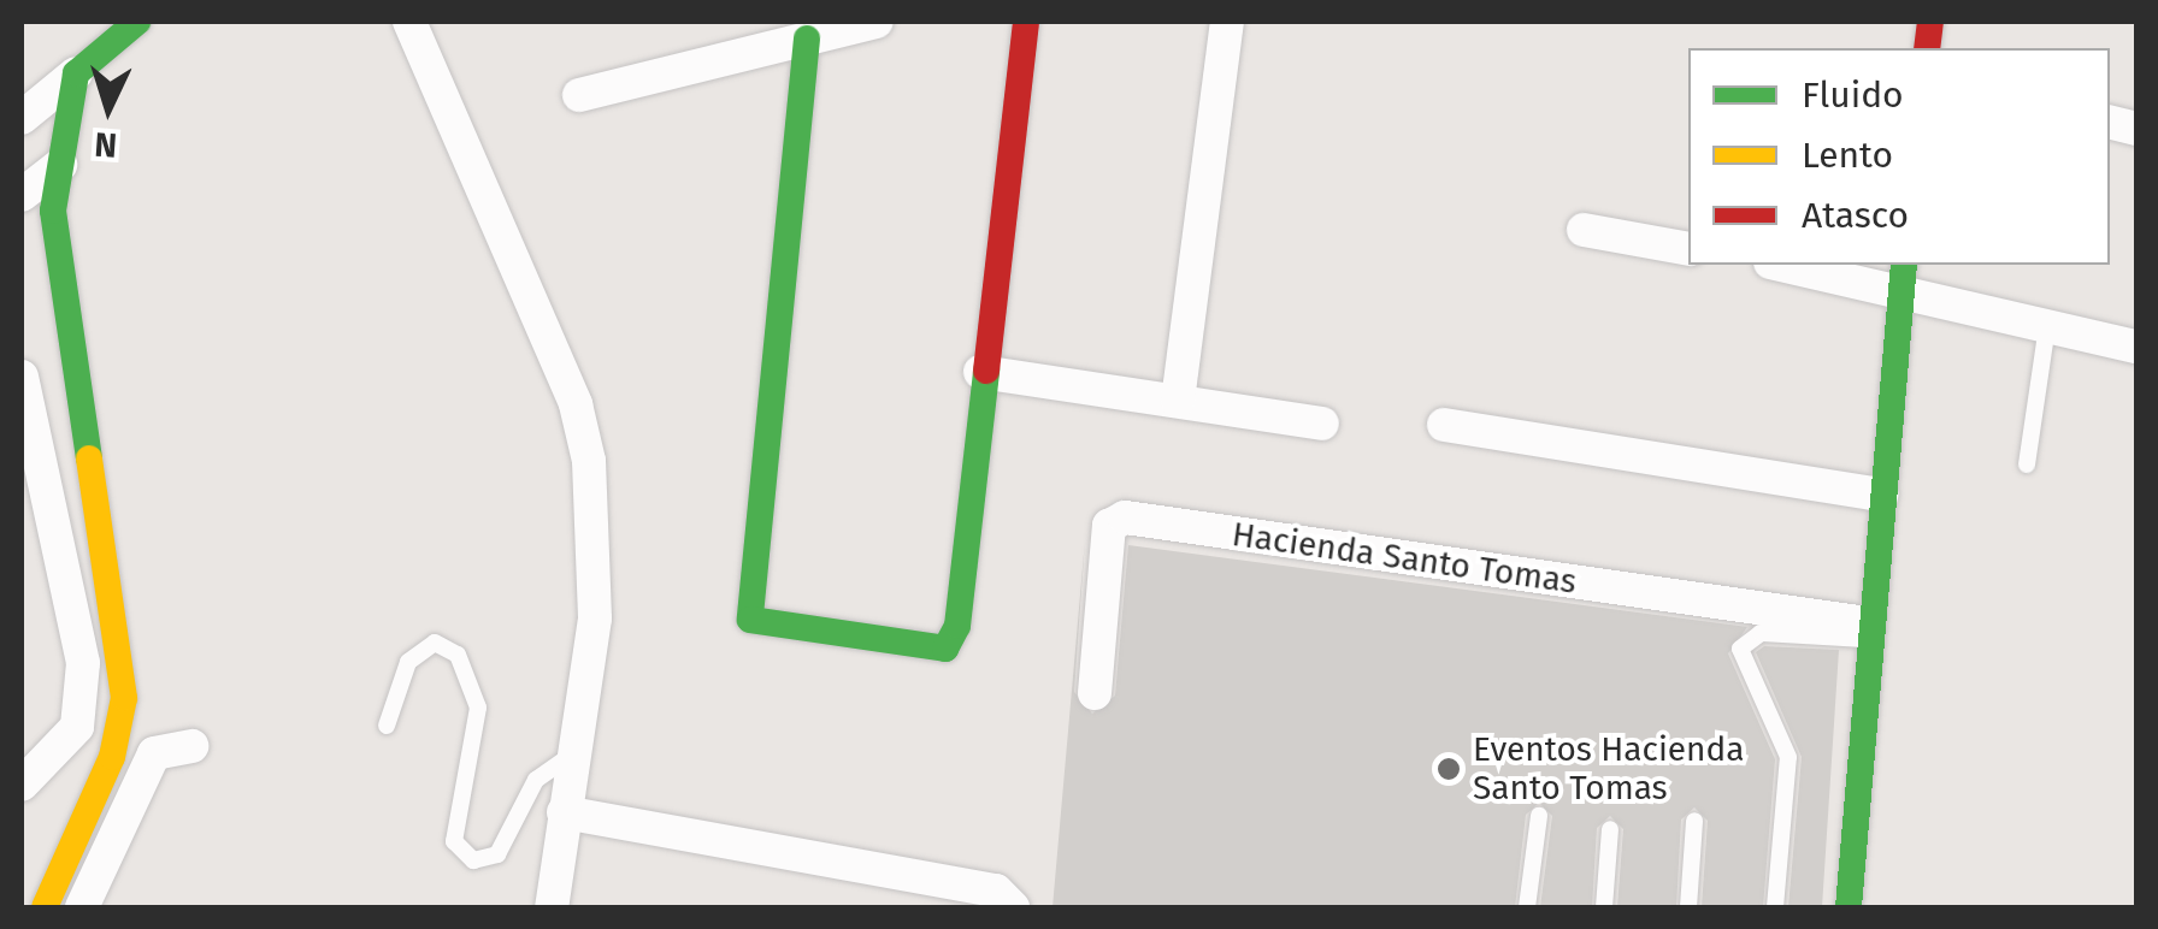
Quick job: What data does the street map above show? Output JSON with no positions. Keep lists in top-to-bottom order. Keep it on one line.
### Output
{"streets":{"street":["Hacienda Santo Tomas"]},"places":["Eventos Hacienda Santo Tomas"],"legend":["Fluido","Lento","Atasco"],"north":"bottom"}
